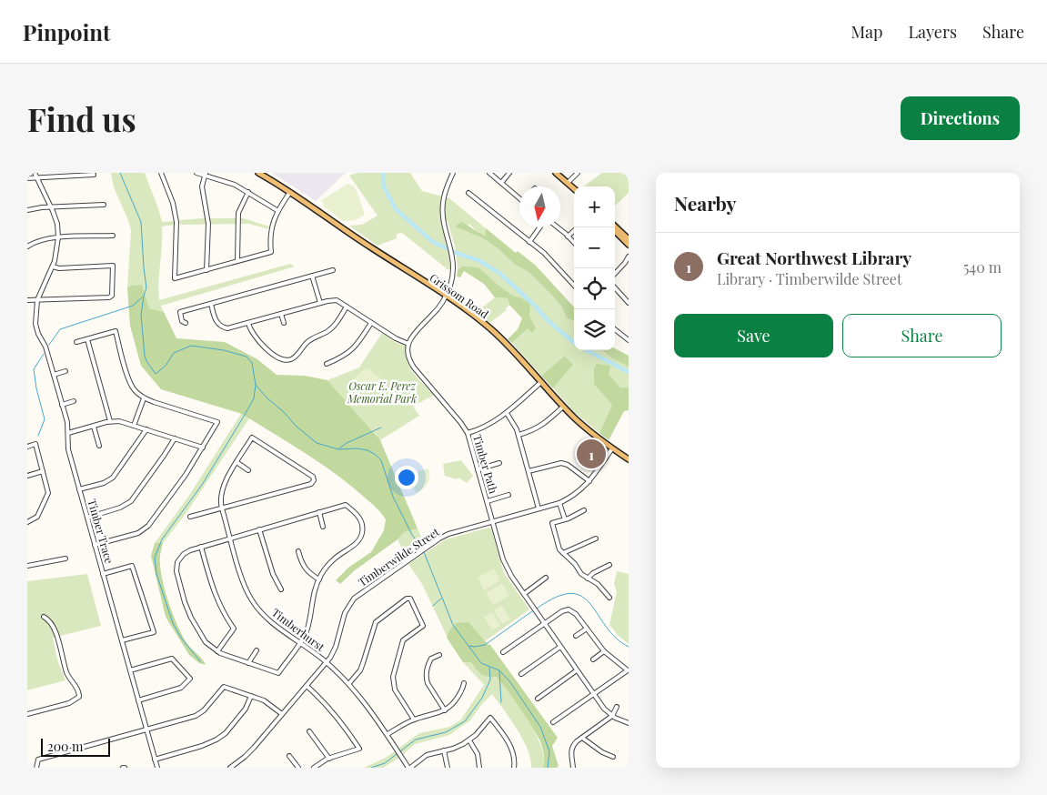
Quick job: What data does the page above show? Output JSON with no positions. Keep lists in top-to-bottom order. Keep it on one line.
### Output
{"streets":{"main road":["Grissom Road"],"street":["Timber Path","Timber Trace","Timberwilde Street","Timberhurst"]},"crossings":[["Grissom Road","Timberwilde Street"],["Timber Path","Timberwilde Street"],["Timberwilde Street","Timberhurst"]],"parks":["Oscar E. Perez Memorial Park"],"scale_bar":"200 m","north":"bottom","page":{"header":"Pinpoint","nav":["Map","Layers","Share"],"buttons":["Directions",["Save","Share"]],"title":"Find us","heading":"Nearby","map_buttons":["+","−"],"list":[{"mark":"1","name":"Great Northwest Library","note":"Library · Timberwilde Street","value":"540 m"}],"pins":"1","scale":"200 m"}}
